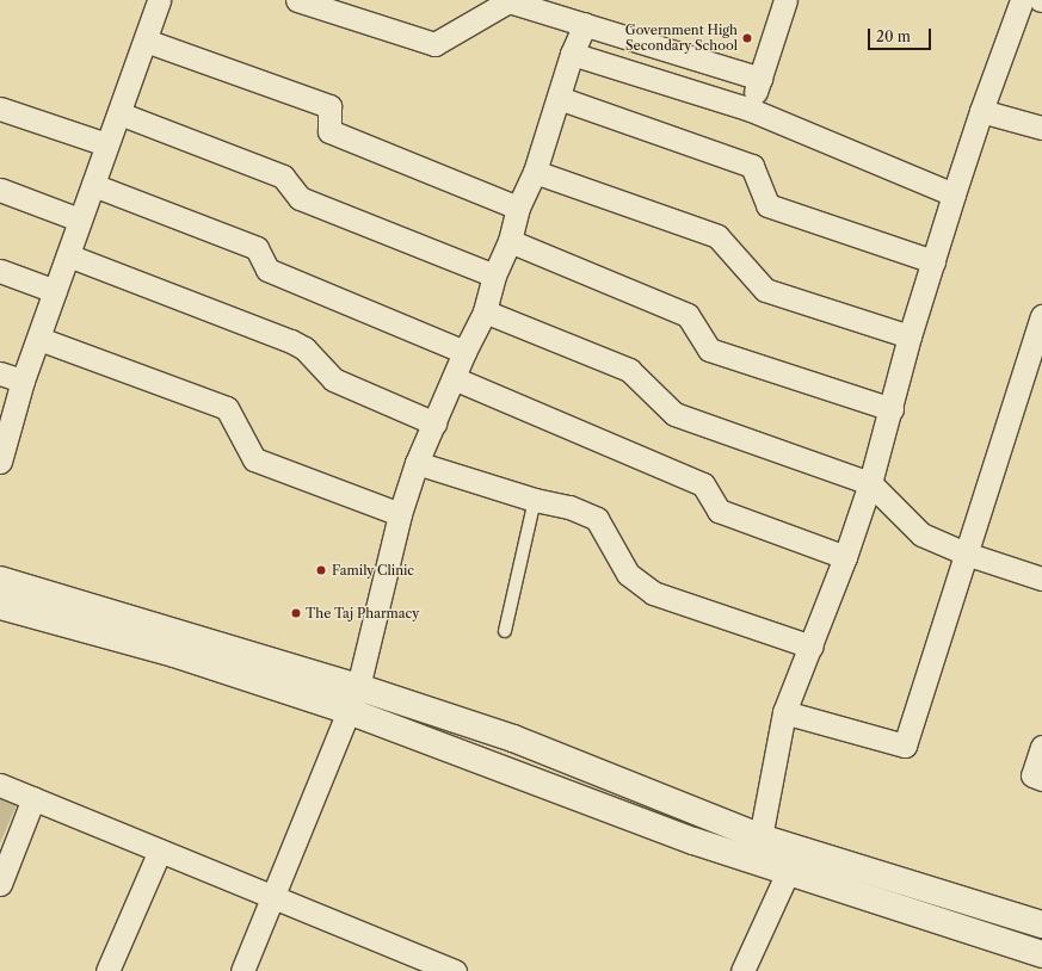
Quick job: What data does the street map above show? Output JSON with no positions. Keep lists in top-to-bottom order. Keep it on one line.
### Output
{"places":["Government High Secondary School","Family Clinic","The Taj Pharmacy"],"scale_bar":"20 m"}
